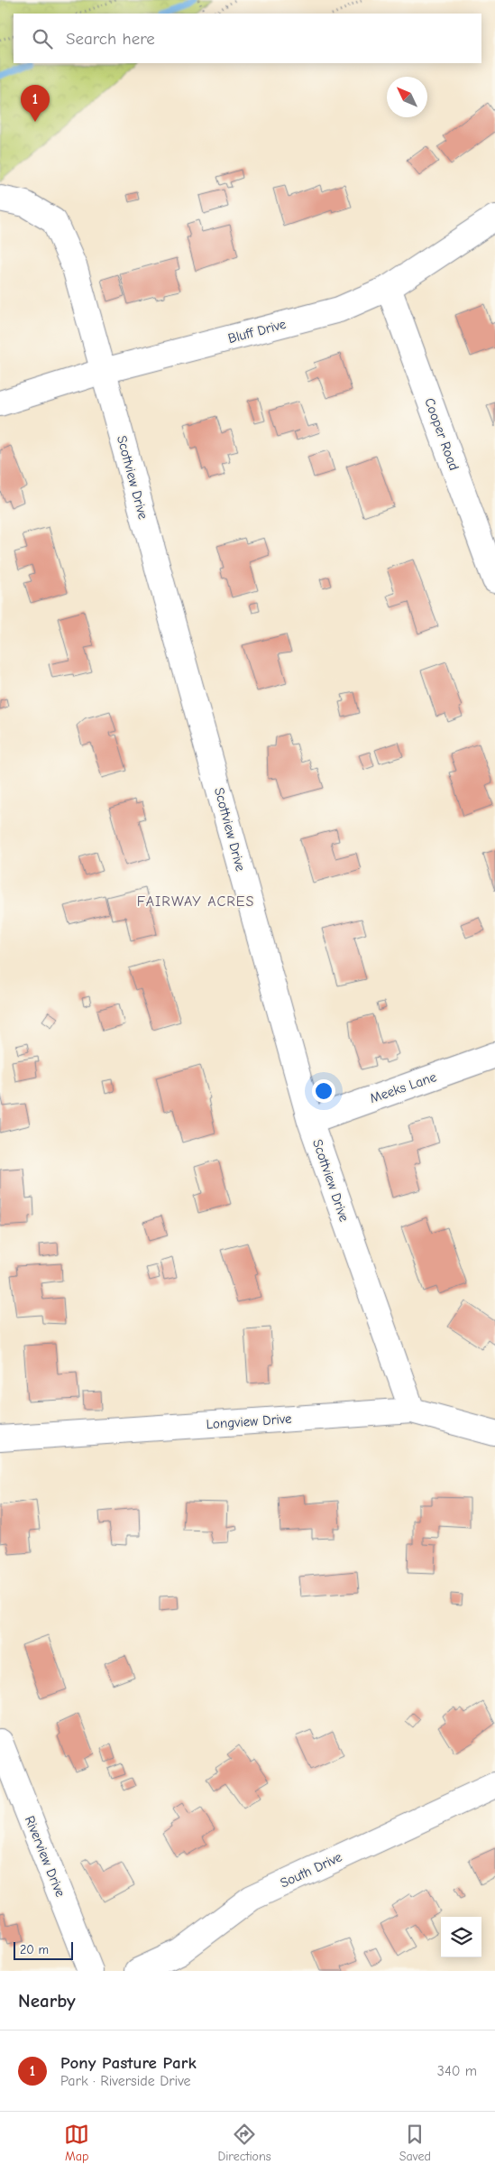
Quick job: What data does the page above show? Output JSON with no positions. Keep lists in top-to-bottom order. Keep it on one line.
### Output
{"streets":{"street":["Bluff Drive","Cooper Road","Scottview Drive","Meeks Lane","Longview Drive","Riverview Drive","South Drive"]},"crossings":[["Bluff Drive","Cooper Road"],["Bluff Drive","Scottview Drive"],["Scottview Drive","Meeks Lane"],["Scottview Drive","Longview Drive"]],"districts":["FAIRWAY ACRES"],"scale_bar":"20 m","north":"top left","page":{"search":"Search here","pins":"1","scale":"20 m","heading":"Nearby","list":[{"mark":"1","name":"Pony Pasture Park","note":"Park · Riverside Drive","value":"340 m"}],"nav":["Map","Directions","Saved"]}}
